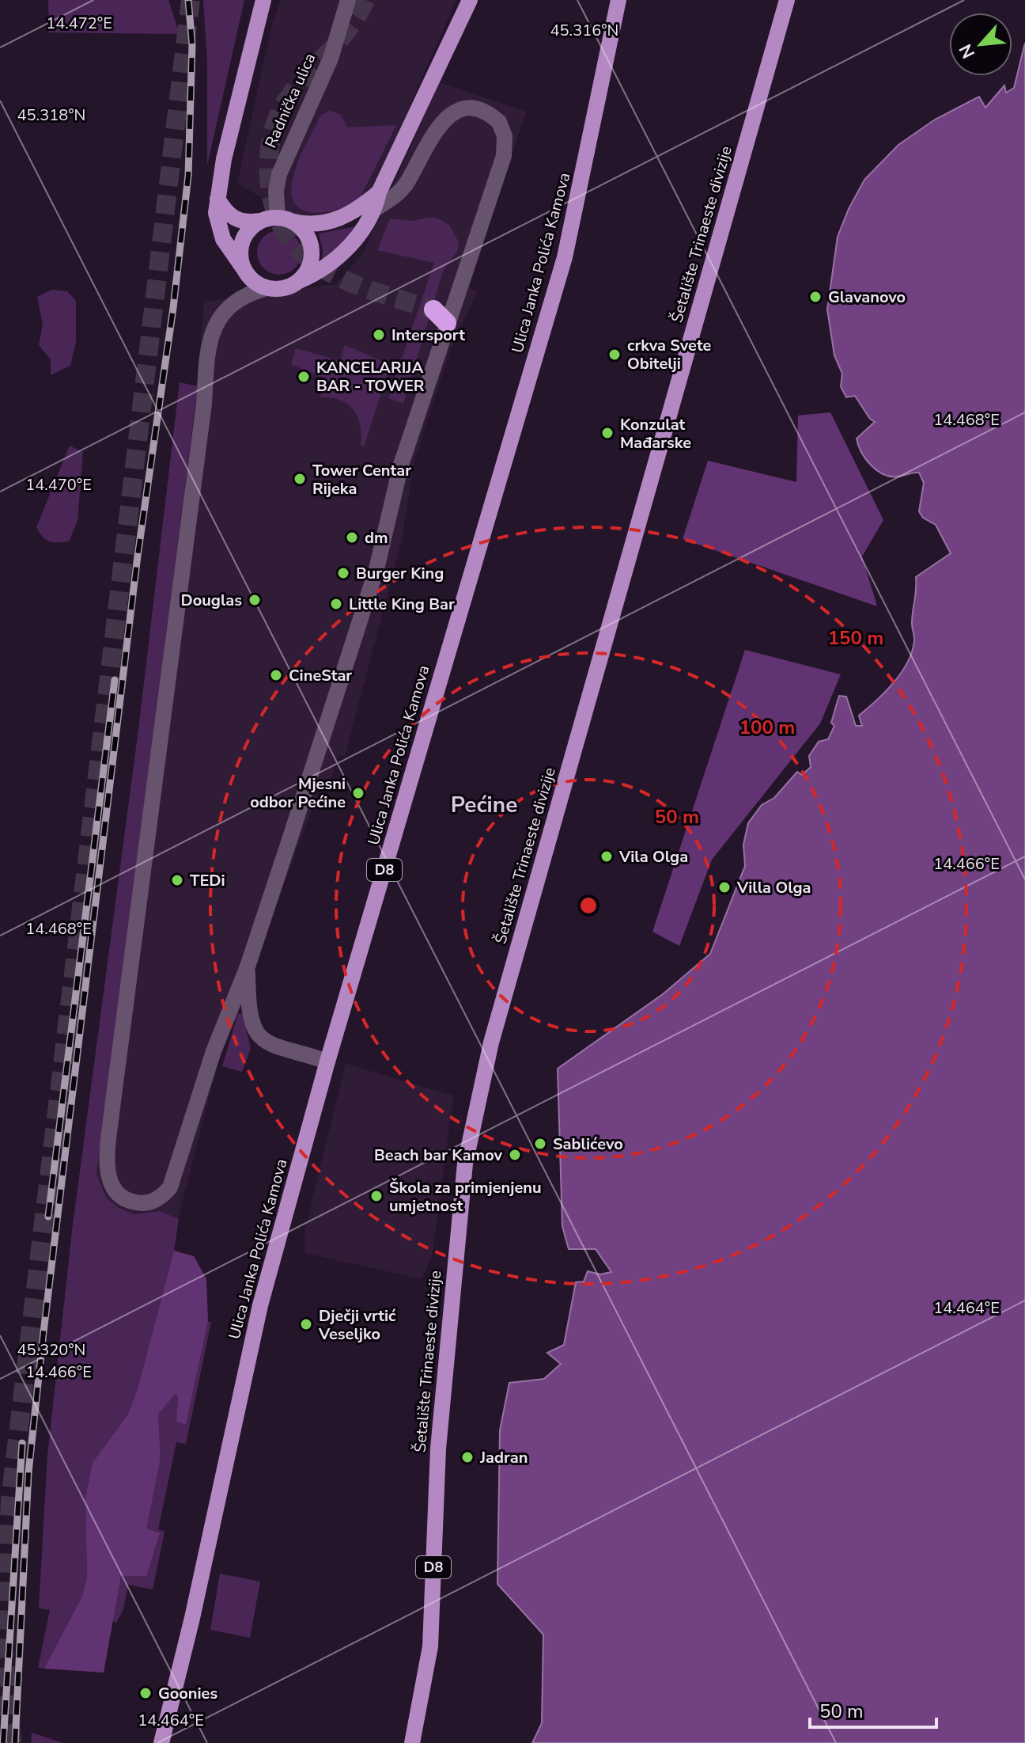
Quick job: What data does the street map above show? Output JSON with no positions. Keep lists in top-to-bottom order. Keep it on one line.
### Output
{"streets":{"main road":["Šetalište Trinaeste divizije","Ulica Janka Polića Kamova","D8"],"street":["Radnička ulica"]},"districts":["Pećine"],"places":["Glavanovo","Intersport","crkva Svete Obitelji","KANCELARIJA BAR - TOWER","Konzulat Mađarske","Tower Centar Rijeka","dm","Burger King","Douglas","Little King Bar","CineStar","Mjesni odbor Pećine","Vila Olga","TEDi","Villa Olga","Sablićevo","Beach bar Kamov","Škola za primjenjenu umjetnost","Dječji vrtić Veseljko","Jadran","Goonies"],"scale_bar":"50 m","north":"bottom left","coordinates":["14.472°E","45.316°N","45.318°N","14.468°E","14.470°E","14.466°E","14.464°E","45.320°N"],"rings":["150 m","100 m","50 m"]}
